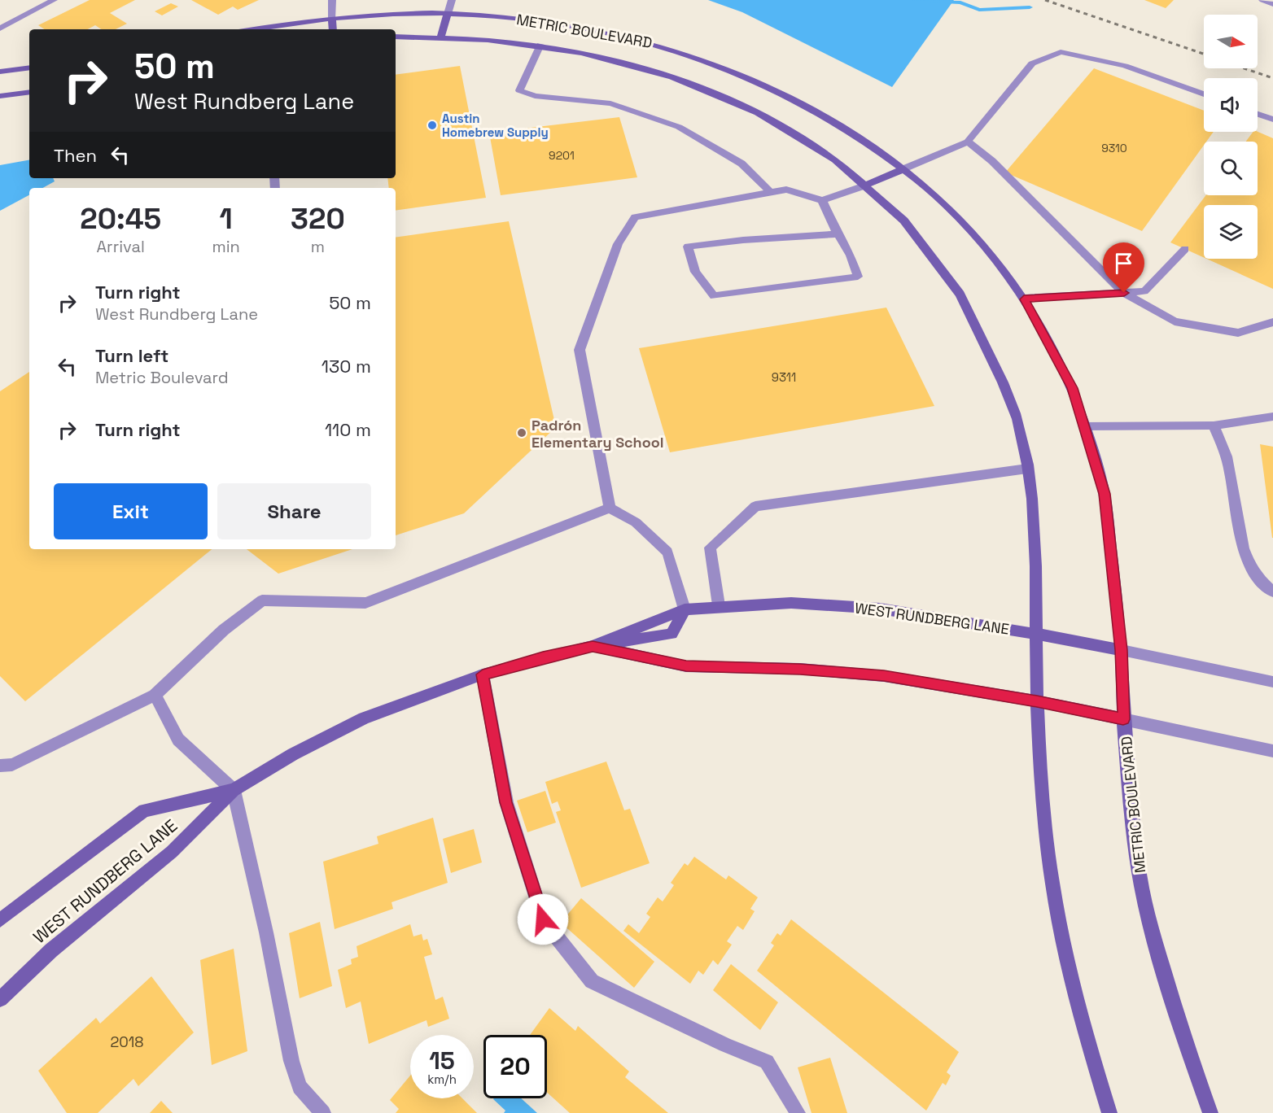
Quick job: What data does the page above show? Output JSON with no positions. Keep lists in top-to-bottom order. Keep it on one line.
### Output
{"streets":{"main road":["METRIC BOULEVARD","WEST RUNDBERG LANE"]},"crossings":[["METRIC BOULEVARD","WEST RUNDBERG LANE"]],"places":["Austin Homebrew Supply","Padrón Elementary School"],"house_numbers":["9310","9201","9311","2018"],"north":"right","page":{"turn":["50 m","West Rundberg Lane"],"then":"Then","eta":["20:45","Arrival","1","min","320","m"],"list":[{"name":"Turn right","note":"West Rundberg Lane","value":"50 m"},{"name":"Turn left","note":"Metric Boulevard","value":"130 m"},{"name":"Turn right","value":"110 m"}],"buttons":["Exit","Share"],"speed":"15 km/h","limit":"20"}}
